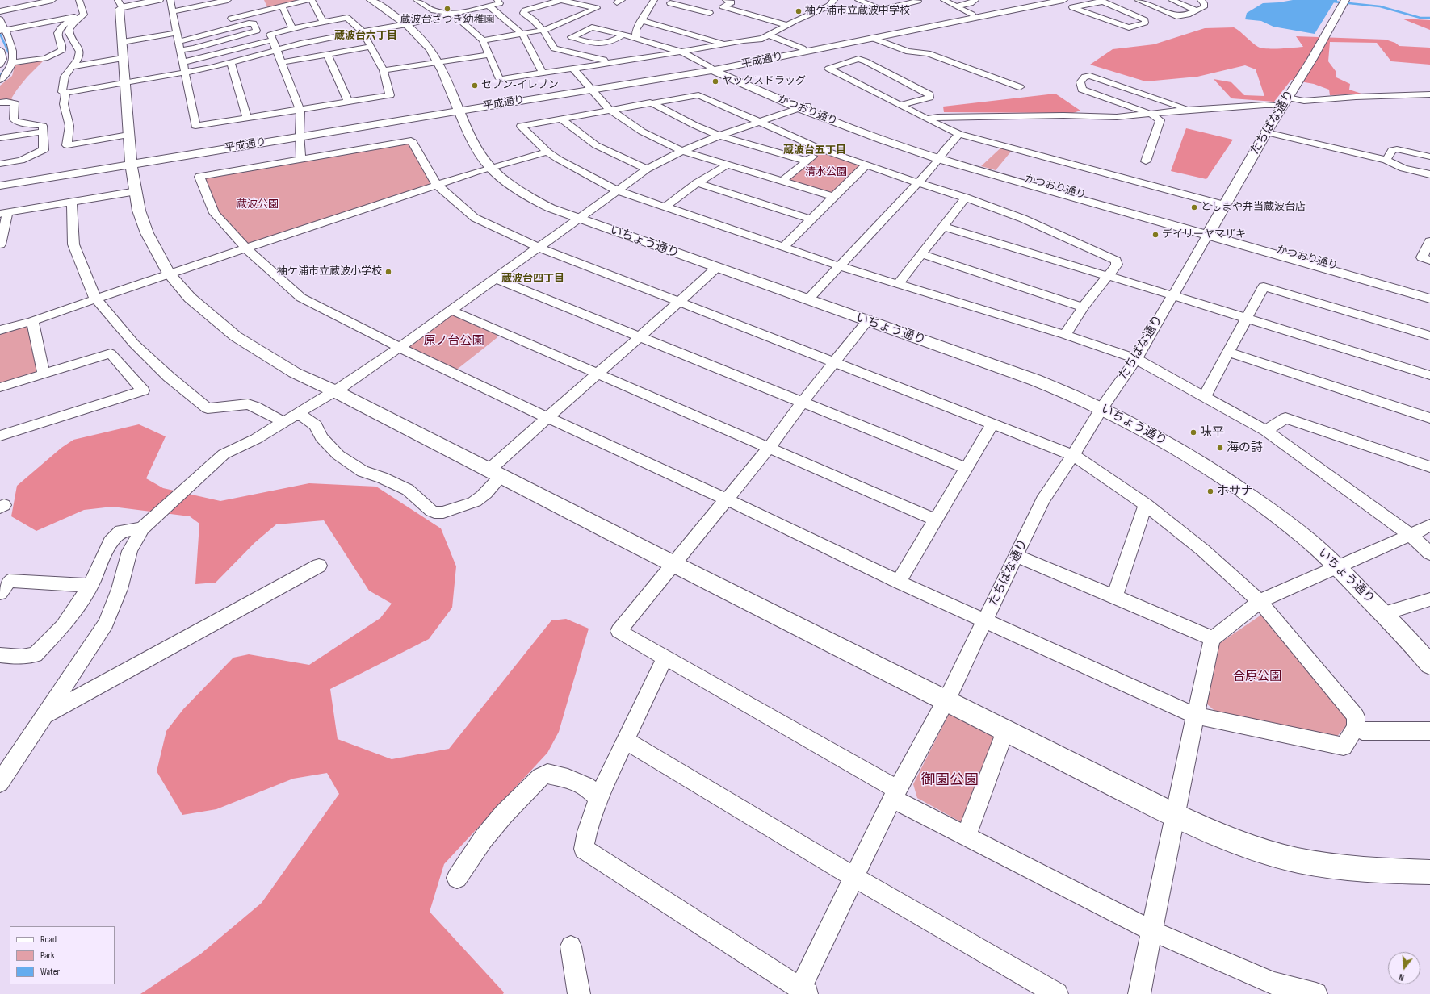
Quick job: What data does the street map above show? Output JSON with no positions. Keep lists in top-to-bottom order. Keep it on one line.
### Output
{"streets":{"street":["平成通り","かつおり通り","たちばな通り","いちょう通り"]},"crossings":[["平成通り","かつおり通り"],["平成通り","いちょう通り"],["かつおり通り","たちばな通り"],["たちばな通り","いちょう通り"]],"districts":["蔵波台六丁目","蔵波台五丁目","蔵波台四丁目"],"parks":["清水公園","蔵波公園","原ノ台公園","合原公園","御園公園"],"places":["蔵波台さつき幼稚園","袖ケ浦市立蔵波中学校","ヤックスドラッグ","セブン-イレブン","としまや弁当蔵波台店","デイリーヤマザキ","袖ケ浦市立蔵波小学校","味平","海の詩","ホサナ"],"legend":["Road","Park","Water"],"north":"bottom"}
